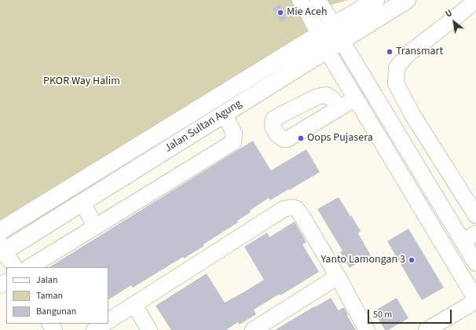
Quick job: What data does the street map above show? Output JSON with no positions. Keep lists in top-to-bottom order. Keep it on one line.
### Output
{"streets":{"main road":["Jalan Sultan Agung"]},"parks":["PKOR Way Halim"],"places":["Mie Aceh","Transmart","Oops Pujasera","Yanto Lamongan 3"],"legend":["Jalan","Taman","Bangunan"],"scale_bar":"50 m","north":"top left"}
